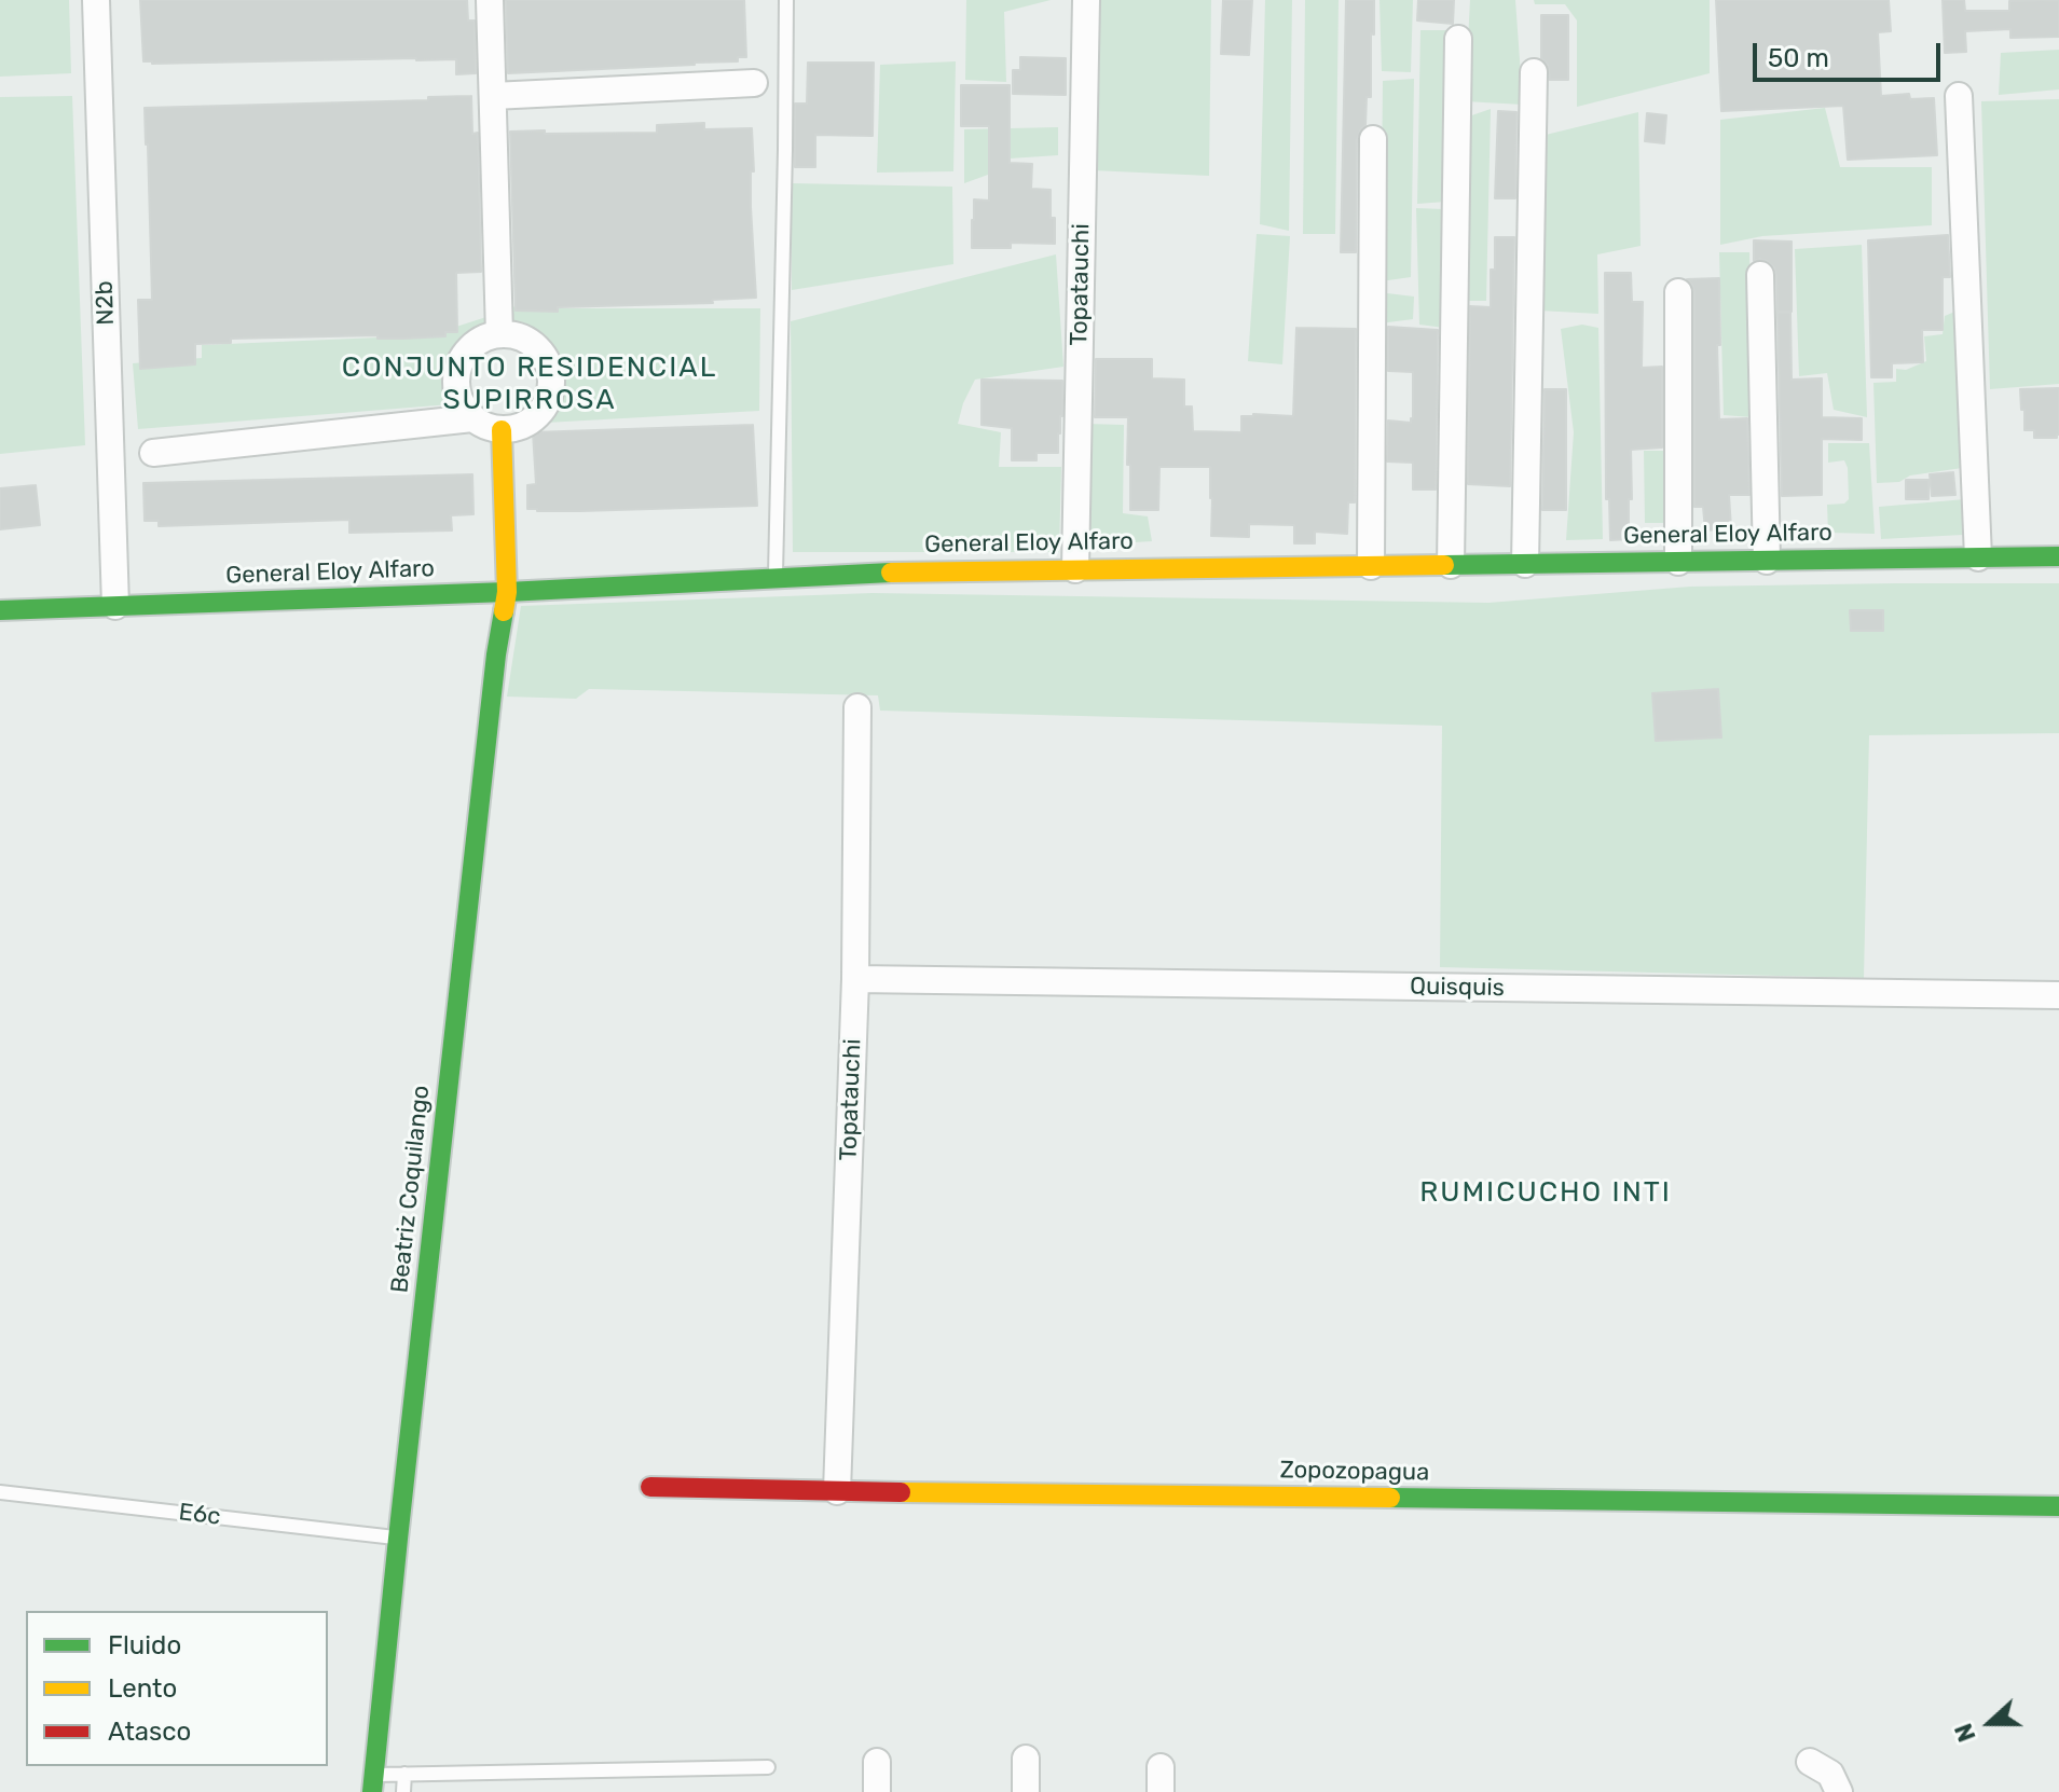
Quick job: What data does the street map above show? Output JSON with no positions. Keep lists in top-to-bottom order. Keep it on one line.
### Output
{"streets":{"street":["Topatauchi","N2b","General Eloy Alfaro","Quisquis","Beatriz Coquilango","Zopozopagua"],"lane":["E6c"]},"crossings":[["Topatauchi","General Eloy Alfaro"],["Topatauchi","Quisquis"],["Topatauchi","Zopozopagua"],["N2b","General Eloy Alfaro"],["General Eloy Alfaro","Beatriz Coquilango"],["Beatriz Coquilango","E6c"]],"districts":["CONJUNTO RESIDENCIAL SUPIRROSA","RUMICUCHO INTI"],"legend":["Fluido","Lento","Atasco"],"scale_bar":"50 m","north":"left"}
